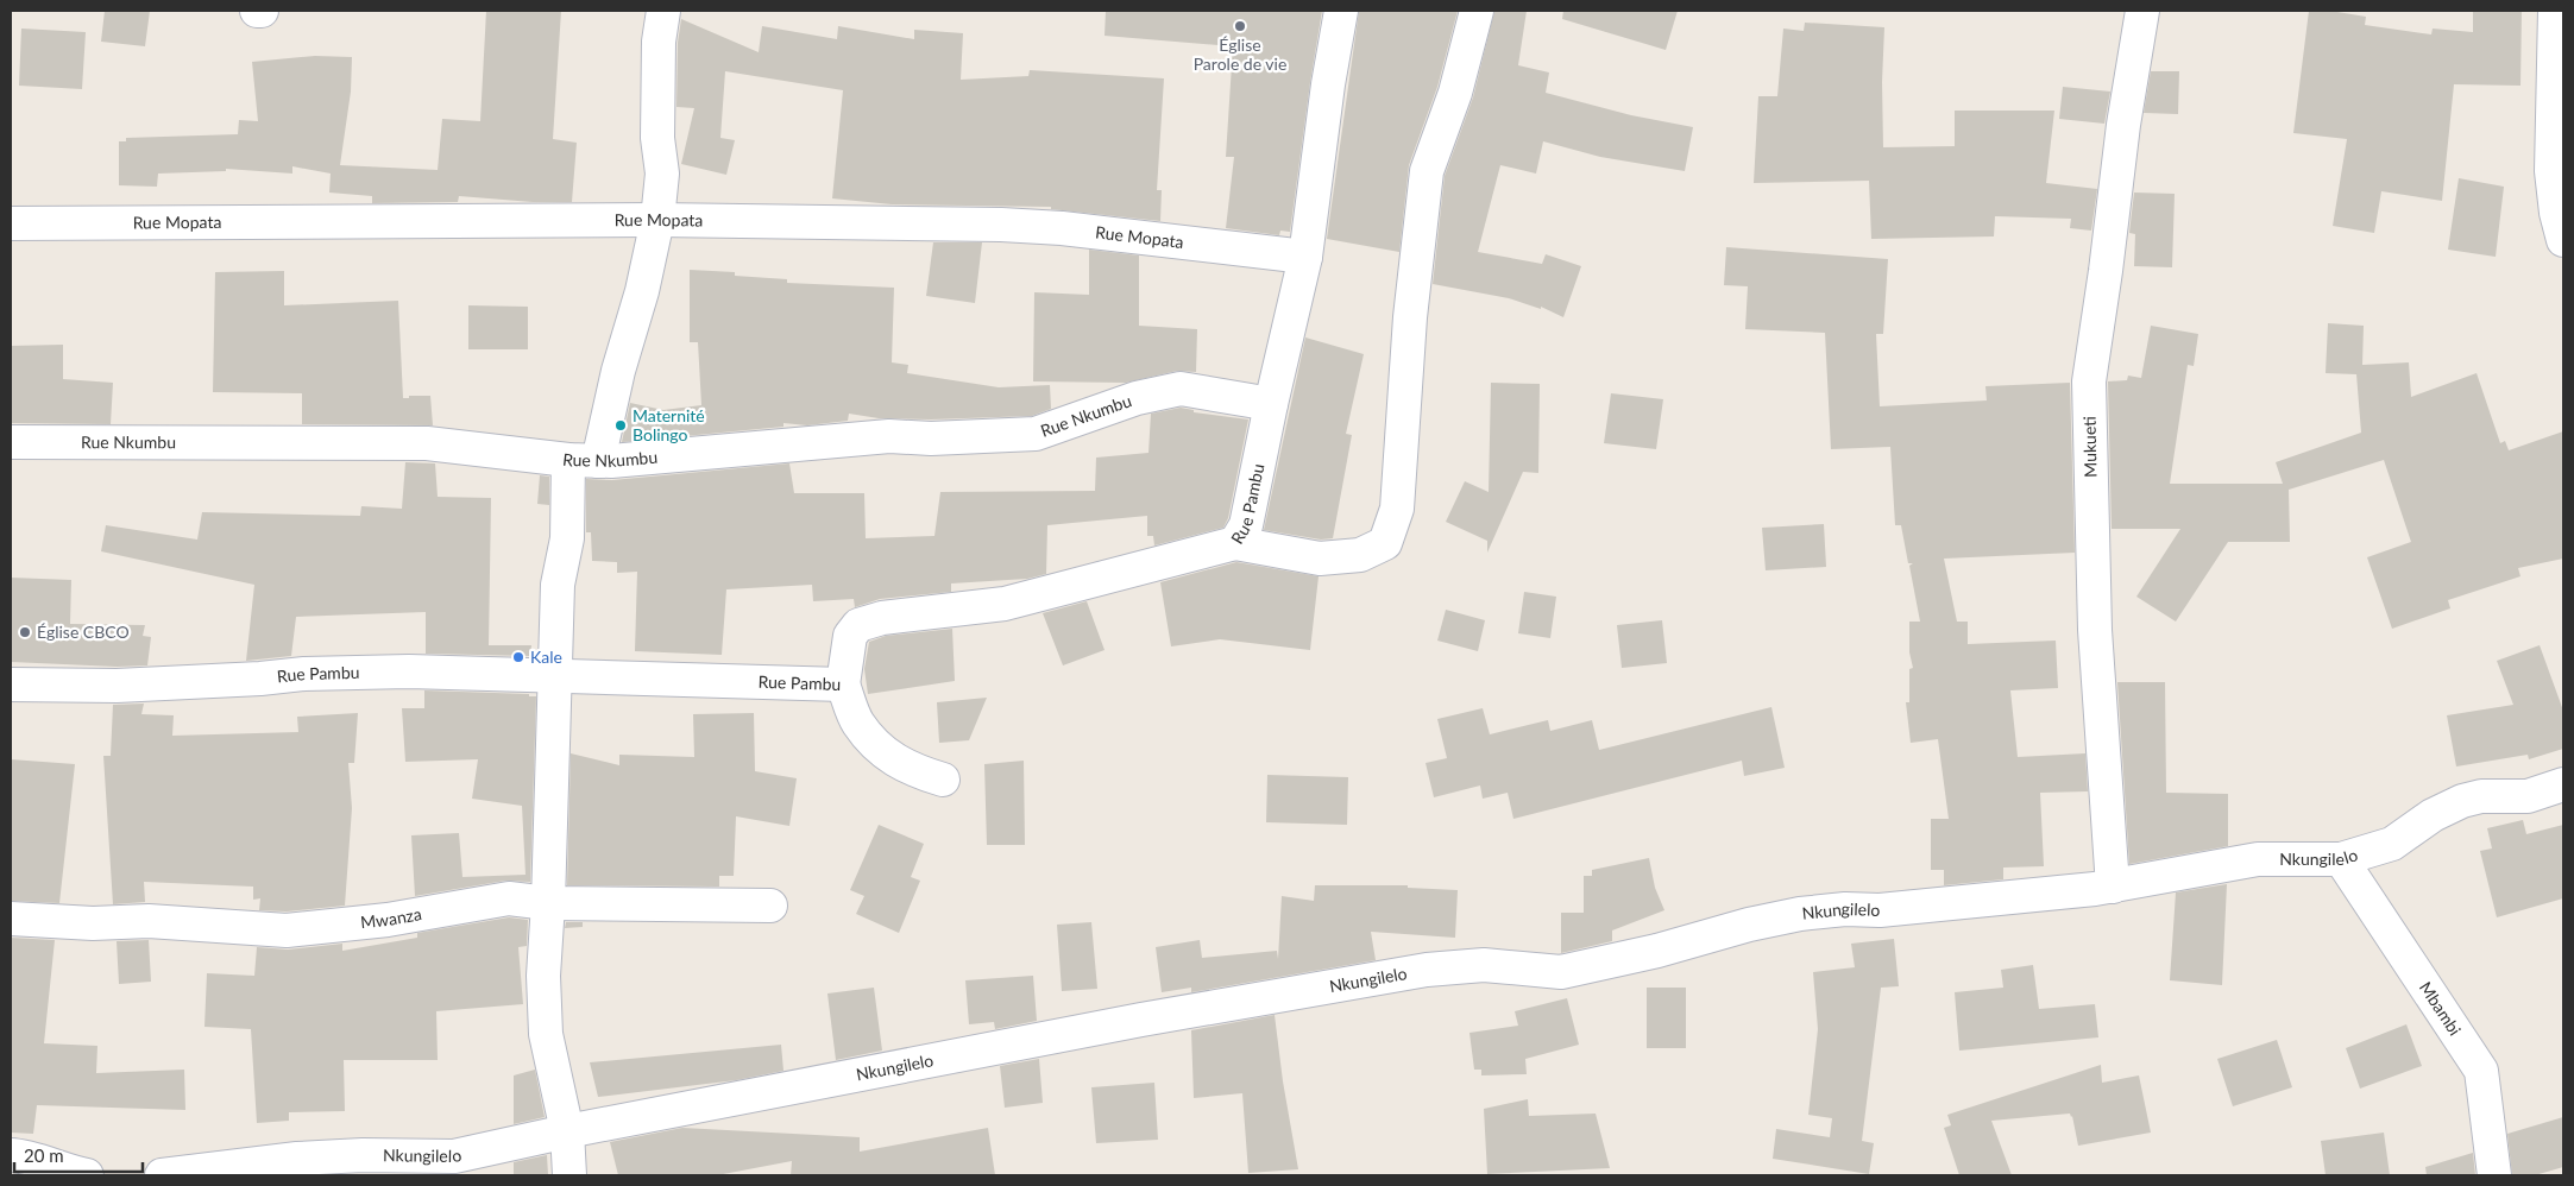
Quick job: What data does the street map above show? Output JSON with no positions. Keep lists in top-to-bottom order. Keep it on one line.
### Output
{"streets":{"street":["Rue Mopata","Rue Nkumbu","Mukueti","Rue Pambu","Nkungilelo","Mwanza","Mbambi"]},"crossings":[["Rue Mopata","Rue Pambu"],["Rue Nkumbu","Rue Pambu"],["Mukueti","Nkungilelo"],["Nkungilelo","Mbambi"]],"places":["Église Parole de vie","Maternité Bolingo","Église CBCO","Kale"],"scale_bar":"20 m"}
